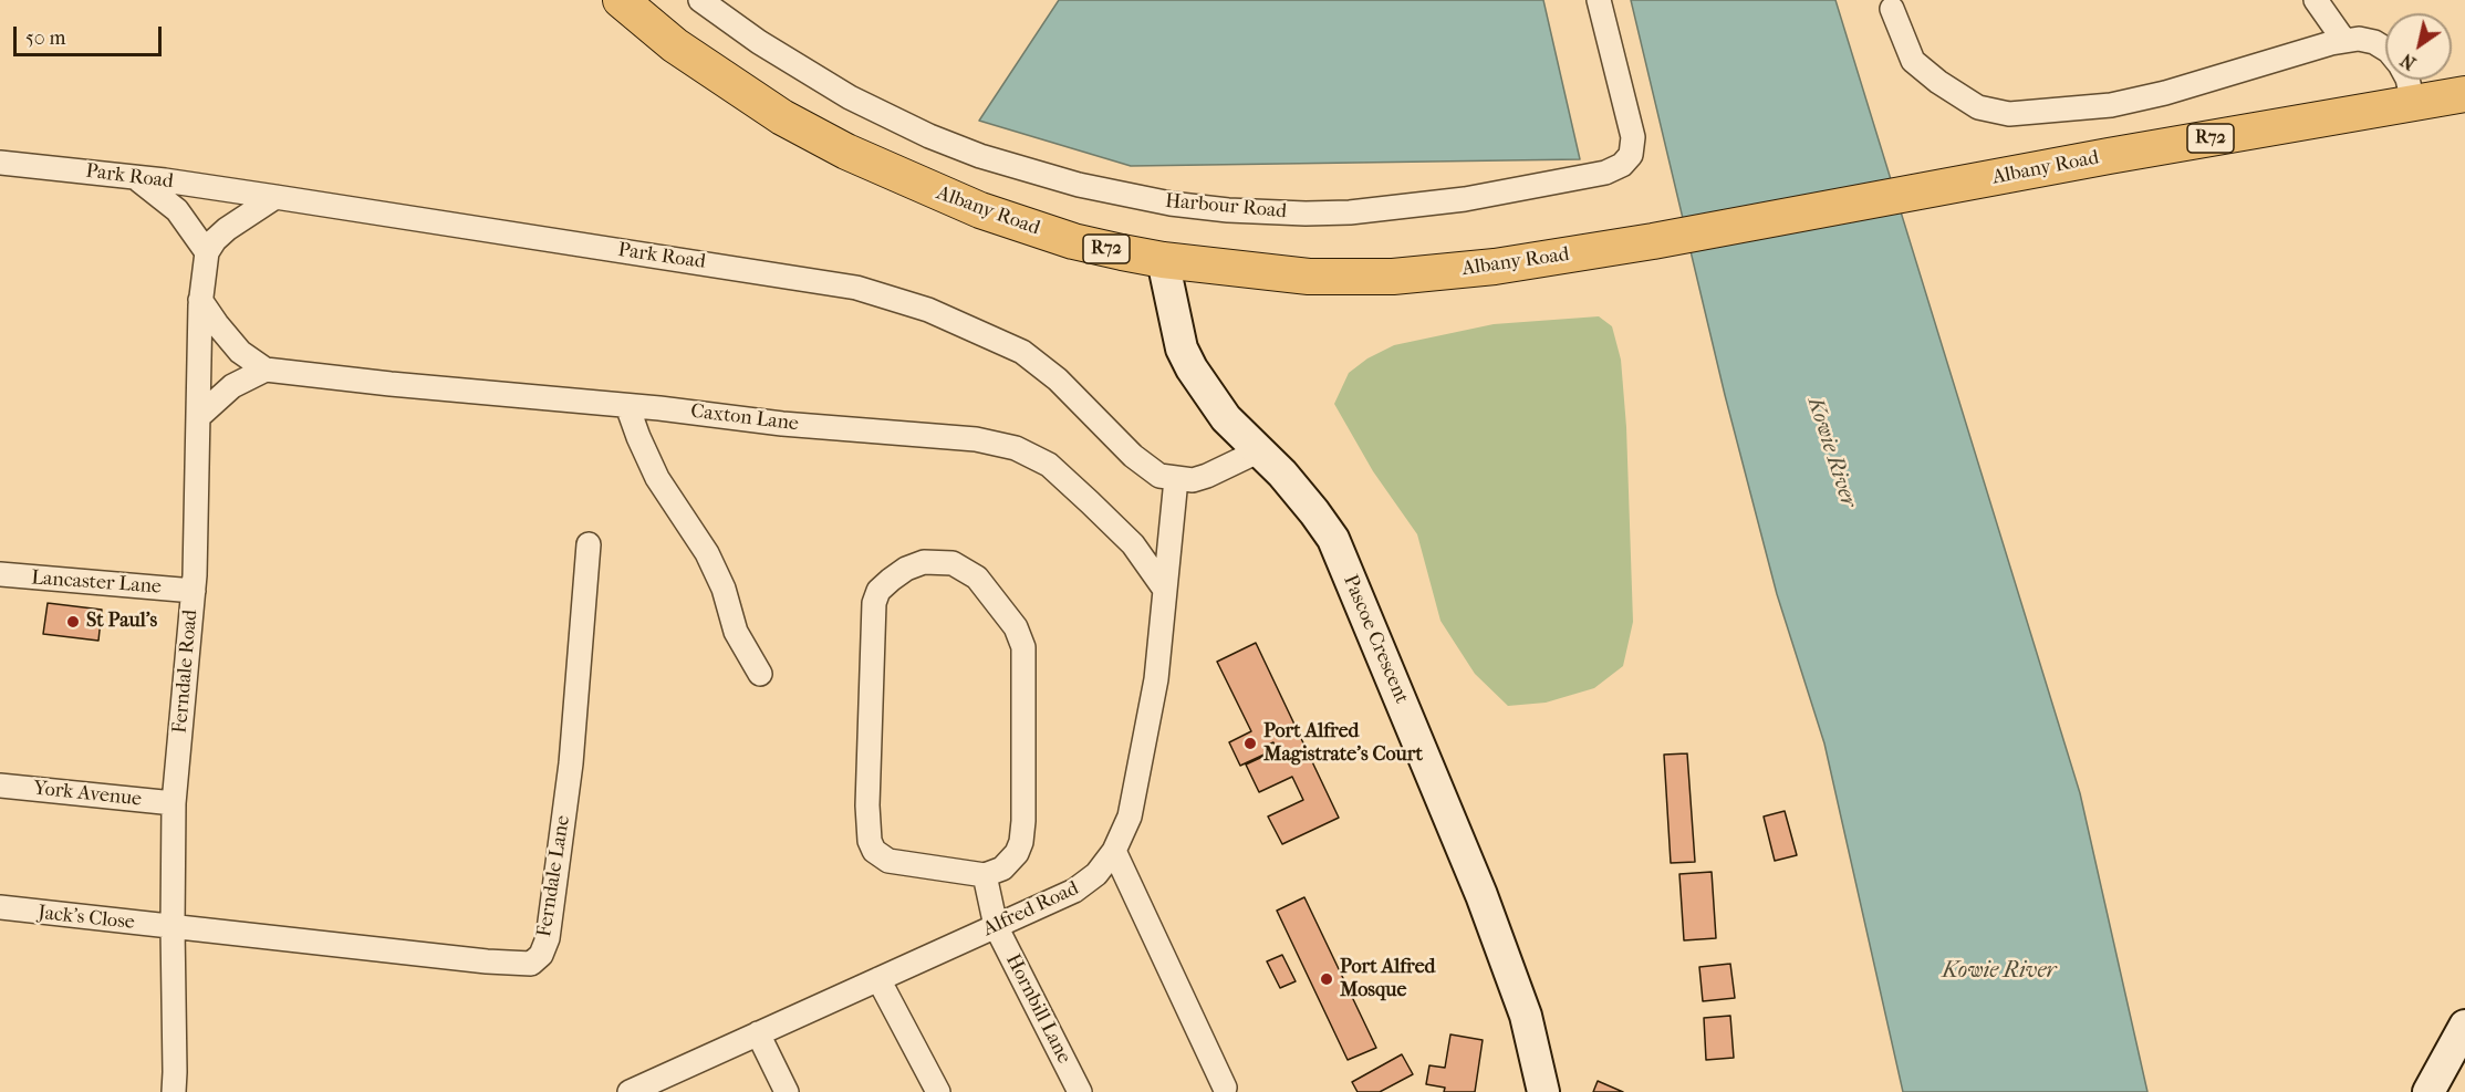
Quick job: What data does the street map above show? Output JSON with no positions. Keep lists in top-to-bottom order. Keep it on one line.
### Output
{"streets":{"main road":["R72","Albany Road"],"street":["Park Road","Harbour Road","Caxton Lane","Lancaster Lane","Pascoe Crescent","Ferndale Road","York Avenue","Ferndale Lane","Alfred Road","Jack's Close","Hornbill Lane"]},"crossings":[["Albany Road","Pascoe Crescent"],["Park Road","Alfred Road"],["Caxton Lane","Alfred Road"],["Lancaster Lane","Ferndale Road"],["Ferndale Road","York Avenue"],["Ferndale Road","Ferndale Lane"],["Ferndale Road","Jack's Close"],["Ferndale Lane","Jack's Close"],["Alfred Road","Hornbill Lane"]],"water":["Kowie River"],"places":["St Paul's","Port Alfred Magistrate's Court","Port Alfred Mosque"],"scale_bar":"50 m","north":"bottom left"}
